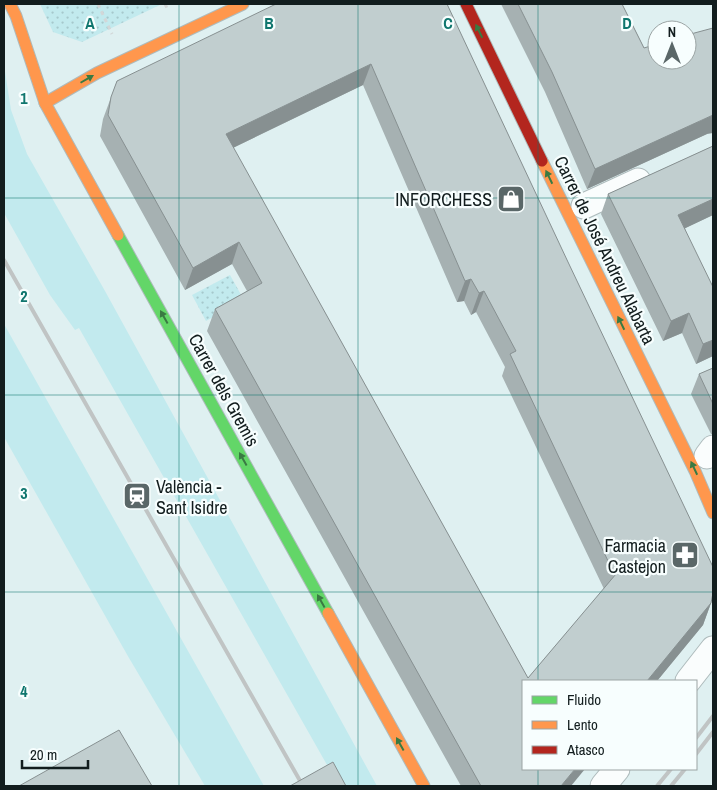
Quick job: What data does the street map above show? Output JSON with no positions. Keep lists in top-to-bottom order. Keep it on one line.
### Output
{"streets":{"street":["Carrer de José Andreu Alabarta","Carrer dels Gremis"]},"one_way":["Carrer de José Andreu Alabarta","Carrer dels Gremis"],"places":{"shop":["INFORCHESS"],"station":["València - Sant Isidre"],"pharmacy":["Farmacia Castejon"]},"legend":["Fluido","Lento","Atasco"],"scale_bar":"20 m","north":"top","grid":{"columns":["A","B","C","D"],"rows":["1","2","3","4"]}}
